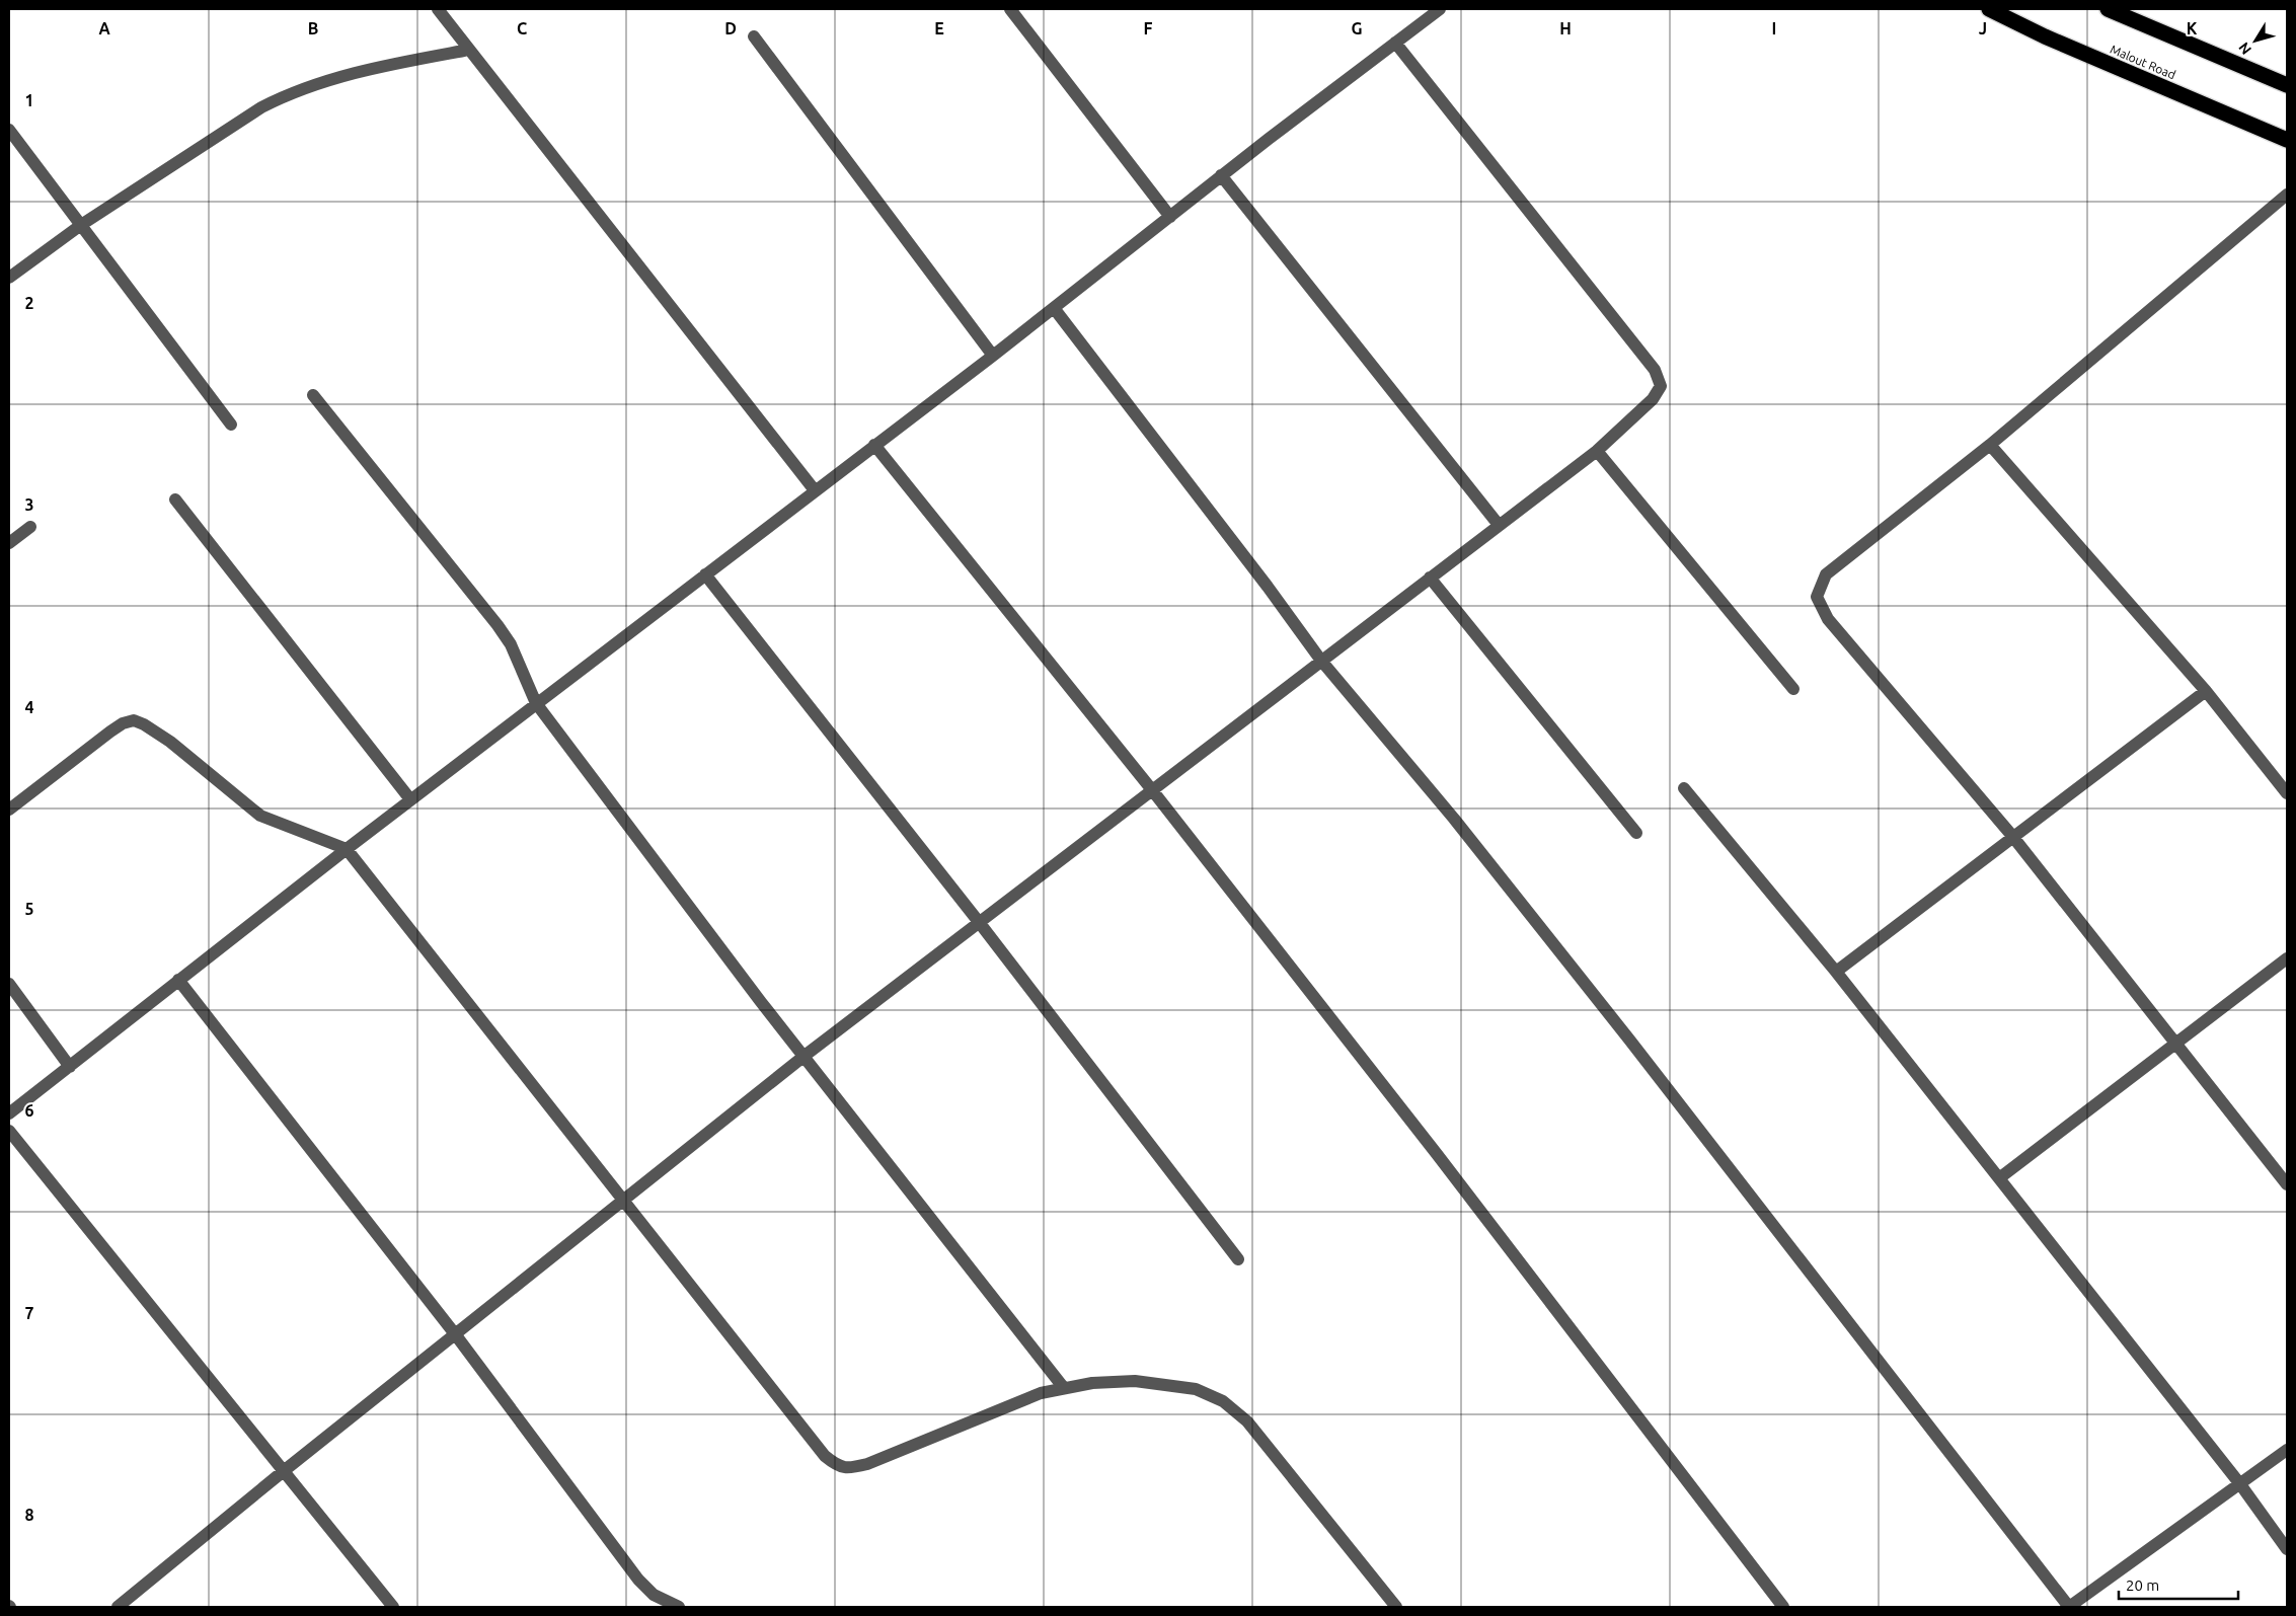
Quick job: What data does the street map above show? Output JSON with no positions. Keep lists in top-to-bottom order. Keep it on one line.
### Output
{"streets":{"highway":["Malout Road"]},"scale_bar":"20 m","north":"bottom left","grid":{"columns":["A","B","C","D","E","F","G","H","I","J","K"],"rows":["1","2","3","4","5","6","7","8"]}}
